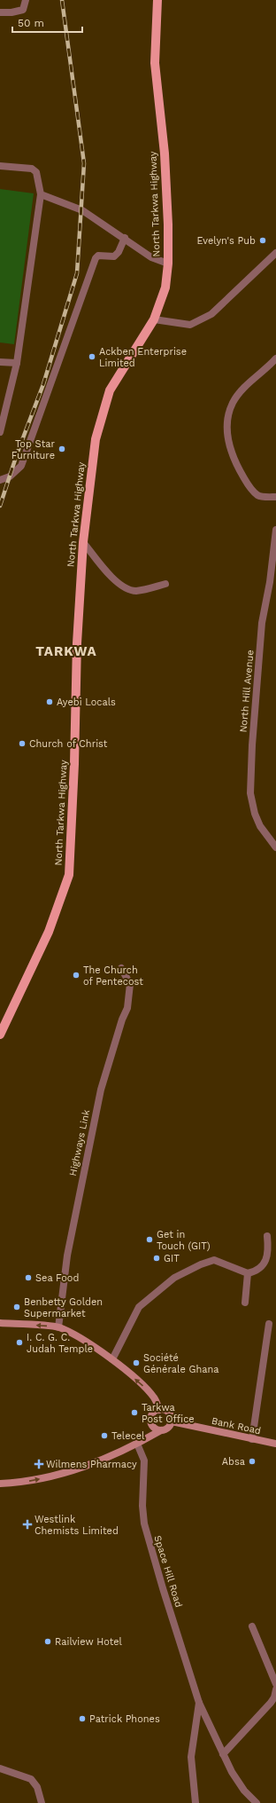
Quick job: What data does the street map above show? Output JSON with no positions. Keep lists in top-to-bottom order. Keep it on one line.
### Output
{"streets":{"main road":["North Tarkwa Highway"],"street":["North Hill Avenue","Highways Link","Bank Road","Space Hill Road"]},"districts":["TARKWA"],"places":{"other":["Evelyn's Pub","Ackben Enterprise Limited","Top Star Furniture","Ayebi Locals","Church of Christ","The Church of Pentecost","Get in Touch (GIT)","GIT","Sea Food","Benbetty Golden Supermarket","I. C. G. C. Judah Temple","Société Générale Ghana","Tarkwa Post Office","Telecel","Absa","Railview Hotel","Patrick Phones"],"health":["Wilmens Pharmacy","Westlink Chemists Limited"]},"scale_bar":"50 m"}
